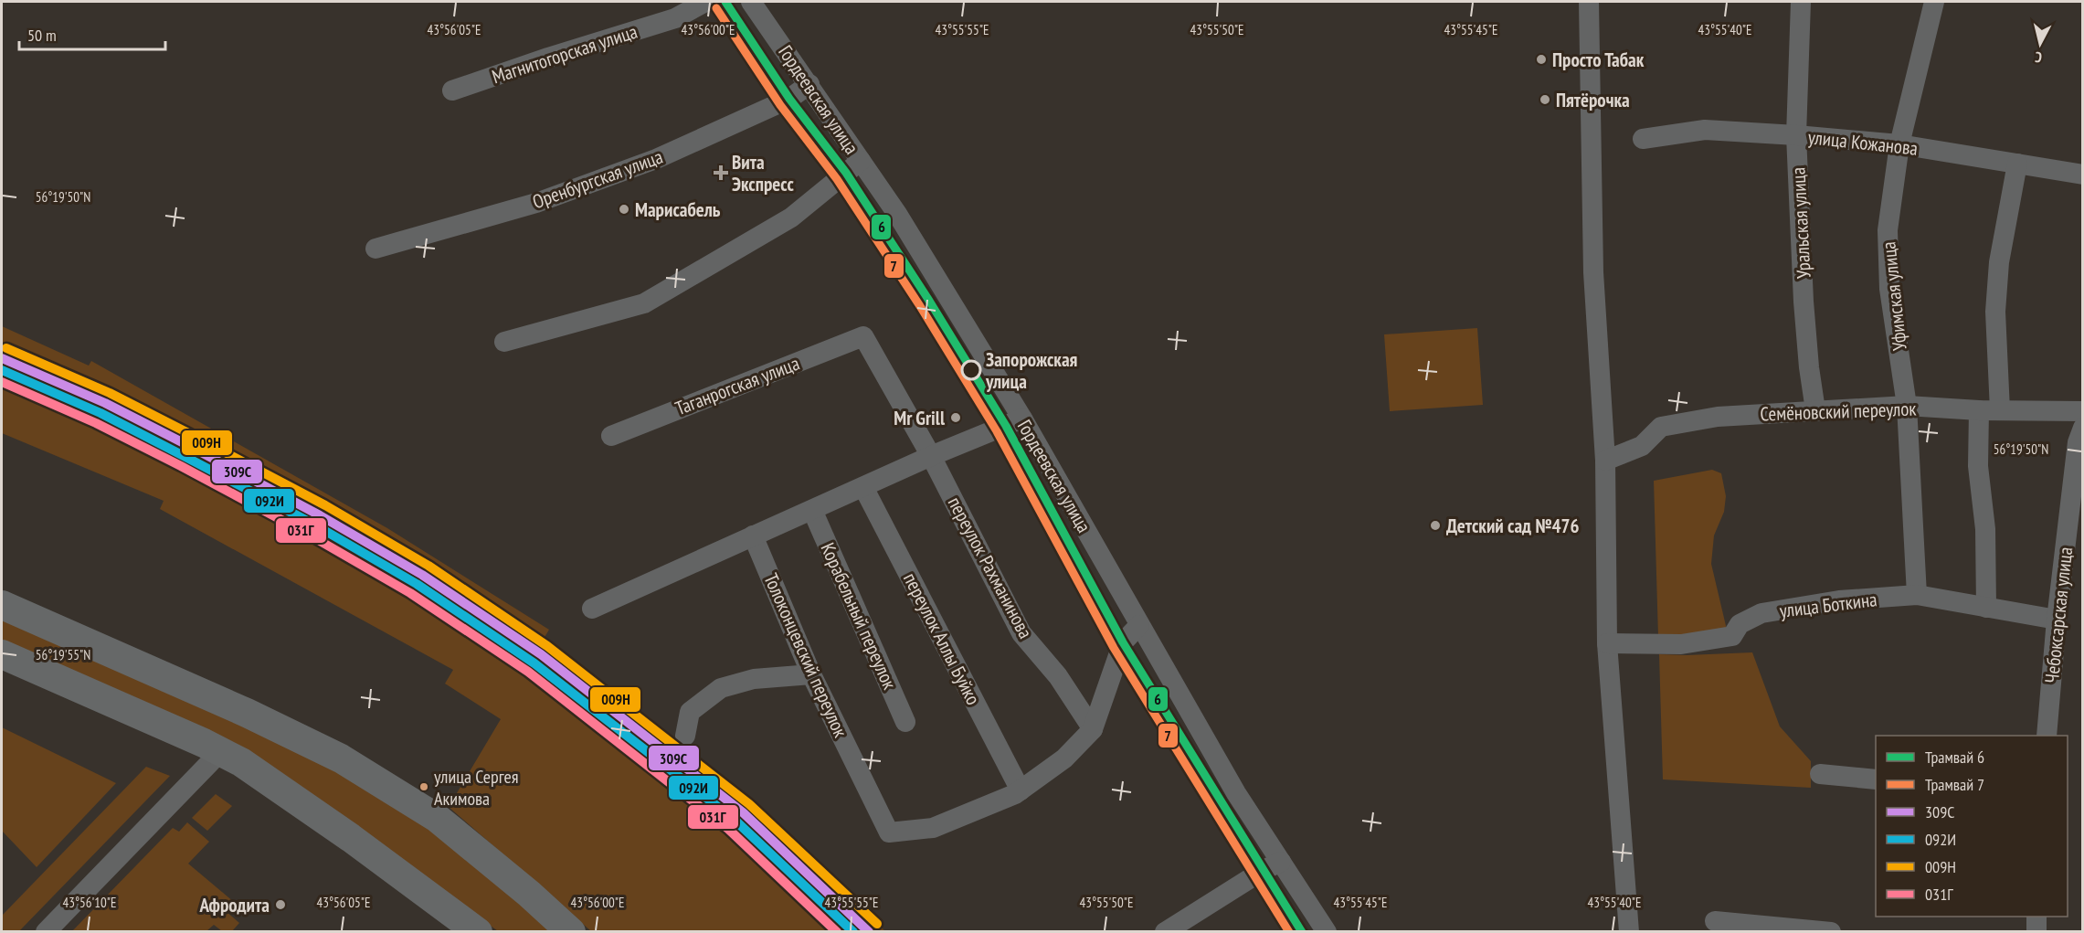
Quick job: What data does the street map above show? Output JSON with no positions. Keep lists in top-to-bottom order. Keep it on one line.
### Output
{"streets":{"street":["Магнитогорская улица","Гордеевская улица","улица Кожанова","Оренбургская улица","Уральская улица","Уфимская улица","Таганрогская улица","Семёновский переулок","переулок Рахманинова","улица Боткина","Чебоксарская улица","Корабельный переулок","переулок Аллы Буйко","Толоконцевский переулок"]},"crossings":[["Гордеевская улица","Оренбургская улица"],["улица Кожанова","Уральская улица"],["улица Кожанова","Уфимская улица"],["Уральская улица","Семёновский переулок"],["Уфимская улица","Семёновский переулок"],["Уфимская улица","улица Боткина"],["Таганрогская улица","переулок Рахманинова"],["улица Боткина","Чебоксарская улица"],["переулок Аллы Буйко","Толоконцевский переулок"]],"places":{"other":["Просто Табак","Пятёрочка","Марисабель","Запорожская улица","Mr Grill","Детский сад №476","улица Сергея Акимова","Афродита"],"health":["Вита Экспресс"]},"lines":["tram line 6","tram line 7","transit line 009Н","transit line 309С","transit line 092И","transit line 031Г"],"legend":["Трамвай 6","Трамвай 7","309С","092И","009Н","031Г"],"scale_bar":"50 m","north":"bottom","coordinates":["43°56'05\"E","43°56'00\"E","43°55'55\"E","43°55'50\"E","43°55'45\"E","43°55'40\"E","56°19'50\"N","56°19'55\"N","43°56'10\"E"]}
